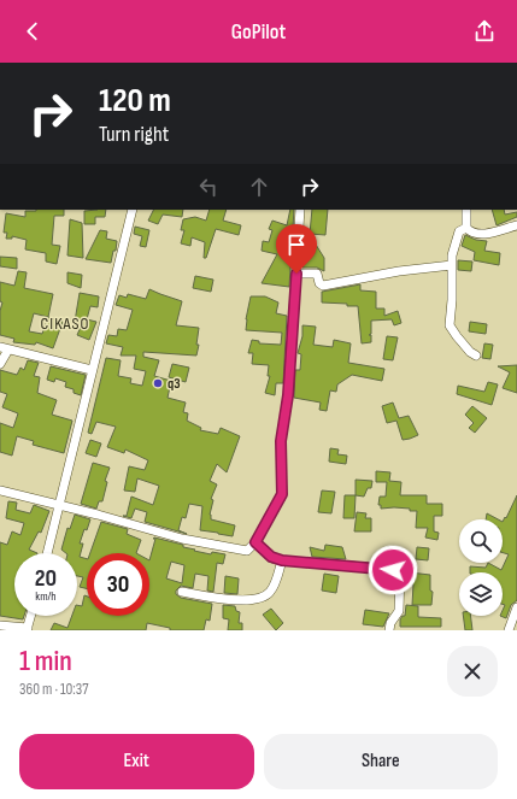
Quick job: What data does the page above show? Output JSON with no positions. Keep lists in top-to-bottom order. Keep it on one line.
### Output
{"districts":["CIKASO"],"places":["q3"],"page":{"header":"GoPilot","turn":["120 m","Turn right"],"speed":"20 km/h","limit":"30","heading":["1 min","360 m · 10:37"],"buttons":["Exit","Share"]}}
